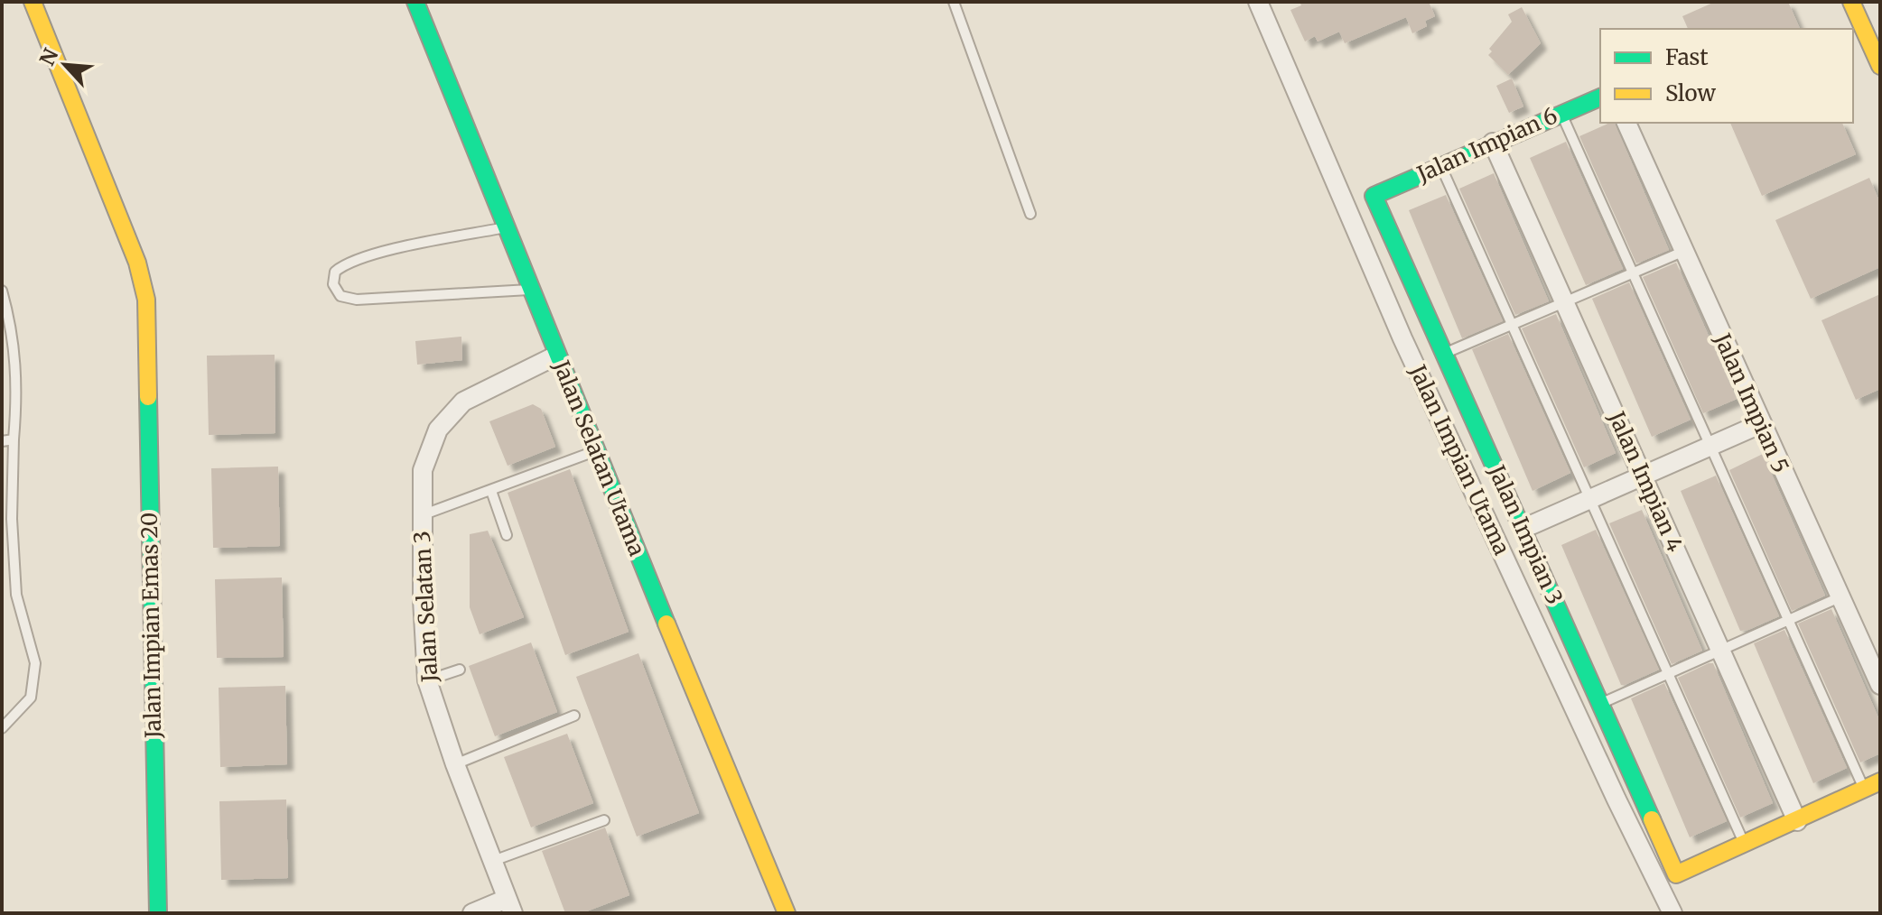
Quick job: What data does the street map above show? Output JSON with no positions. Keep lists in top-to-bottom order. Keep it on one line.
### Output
{"streets":{"street":["Jalan Impian 6","Jalan Impian 5","Jalan Selatan Utama","Jalan Impian Utama","Jalan Impian 4","Jalan Impian 3","Jalan Selatan 3","Jalan Impian Emas 20"]},"crossings":[["Jalan Impian 6","Jalan Impian 4"],["Jalan Impian 6","Jalan Impian 3"],["Jalan Selatan Utama","Jalan Selatan 3"]],"legend":["Fast","Slow"],"north":"top left"}
